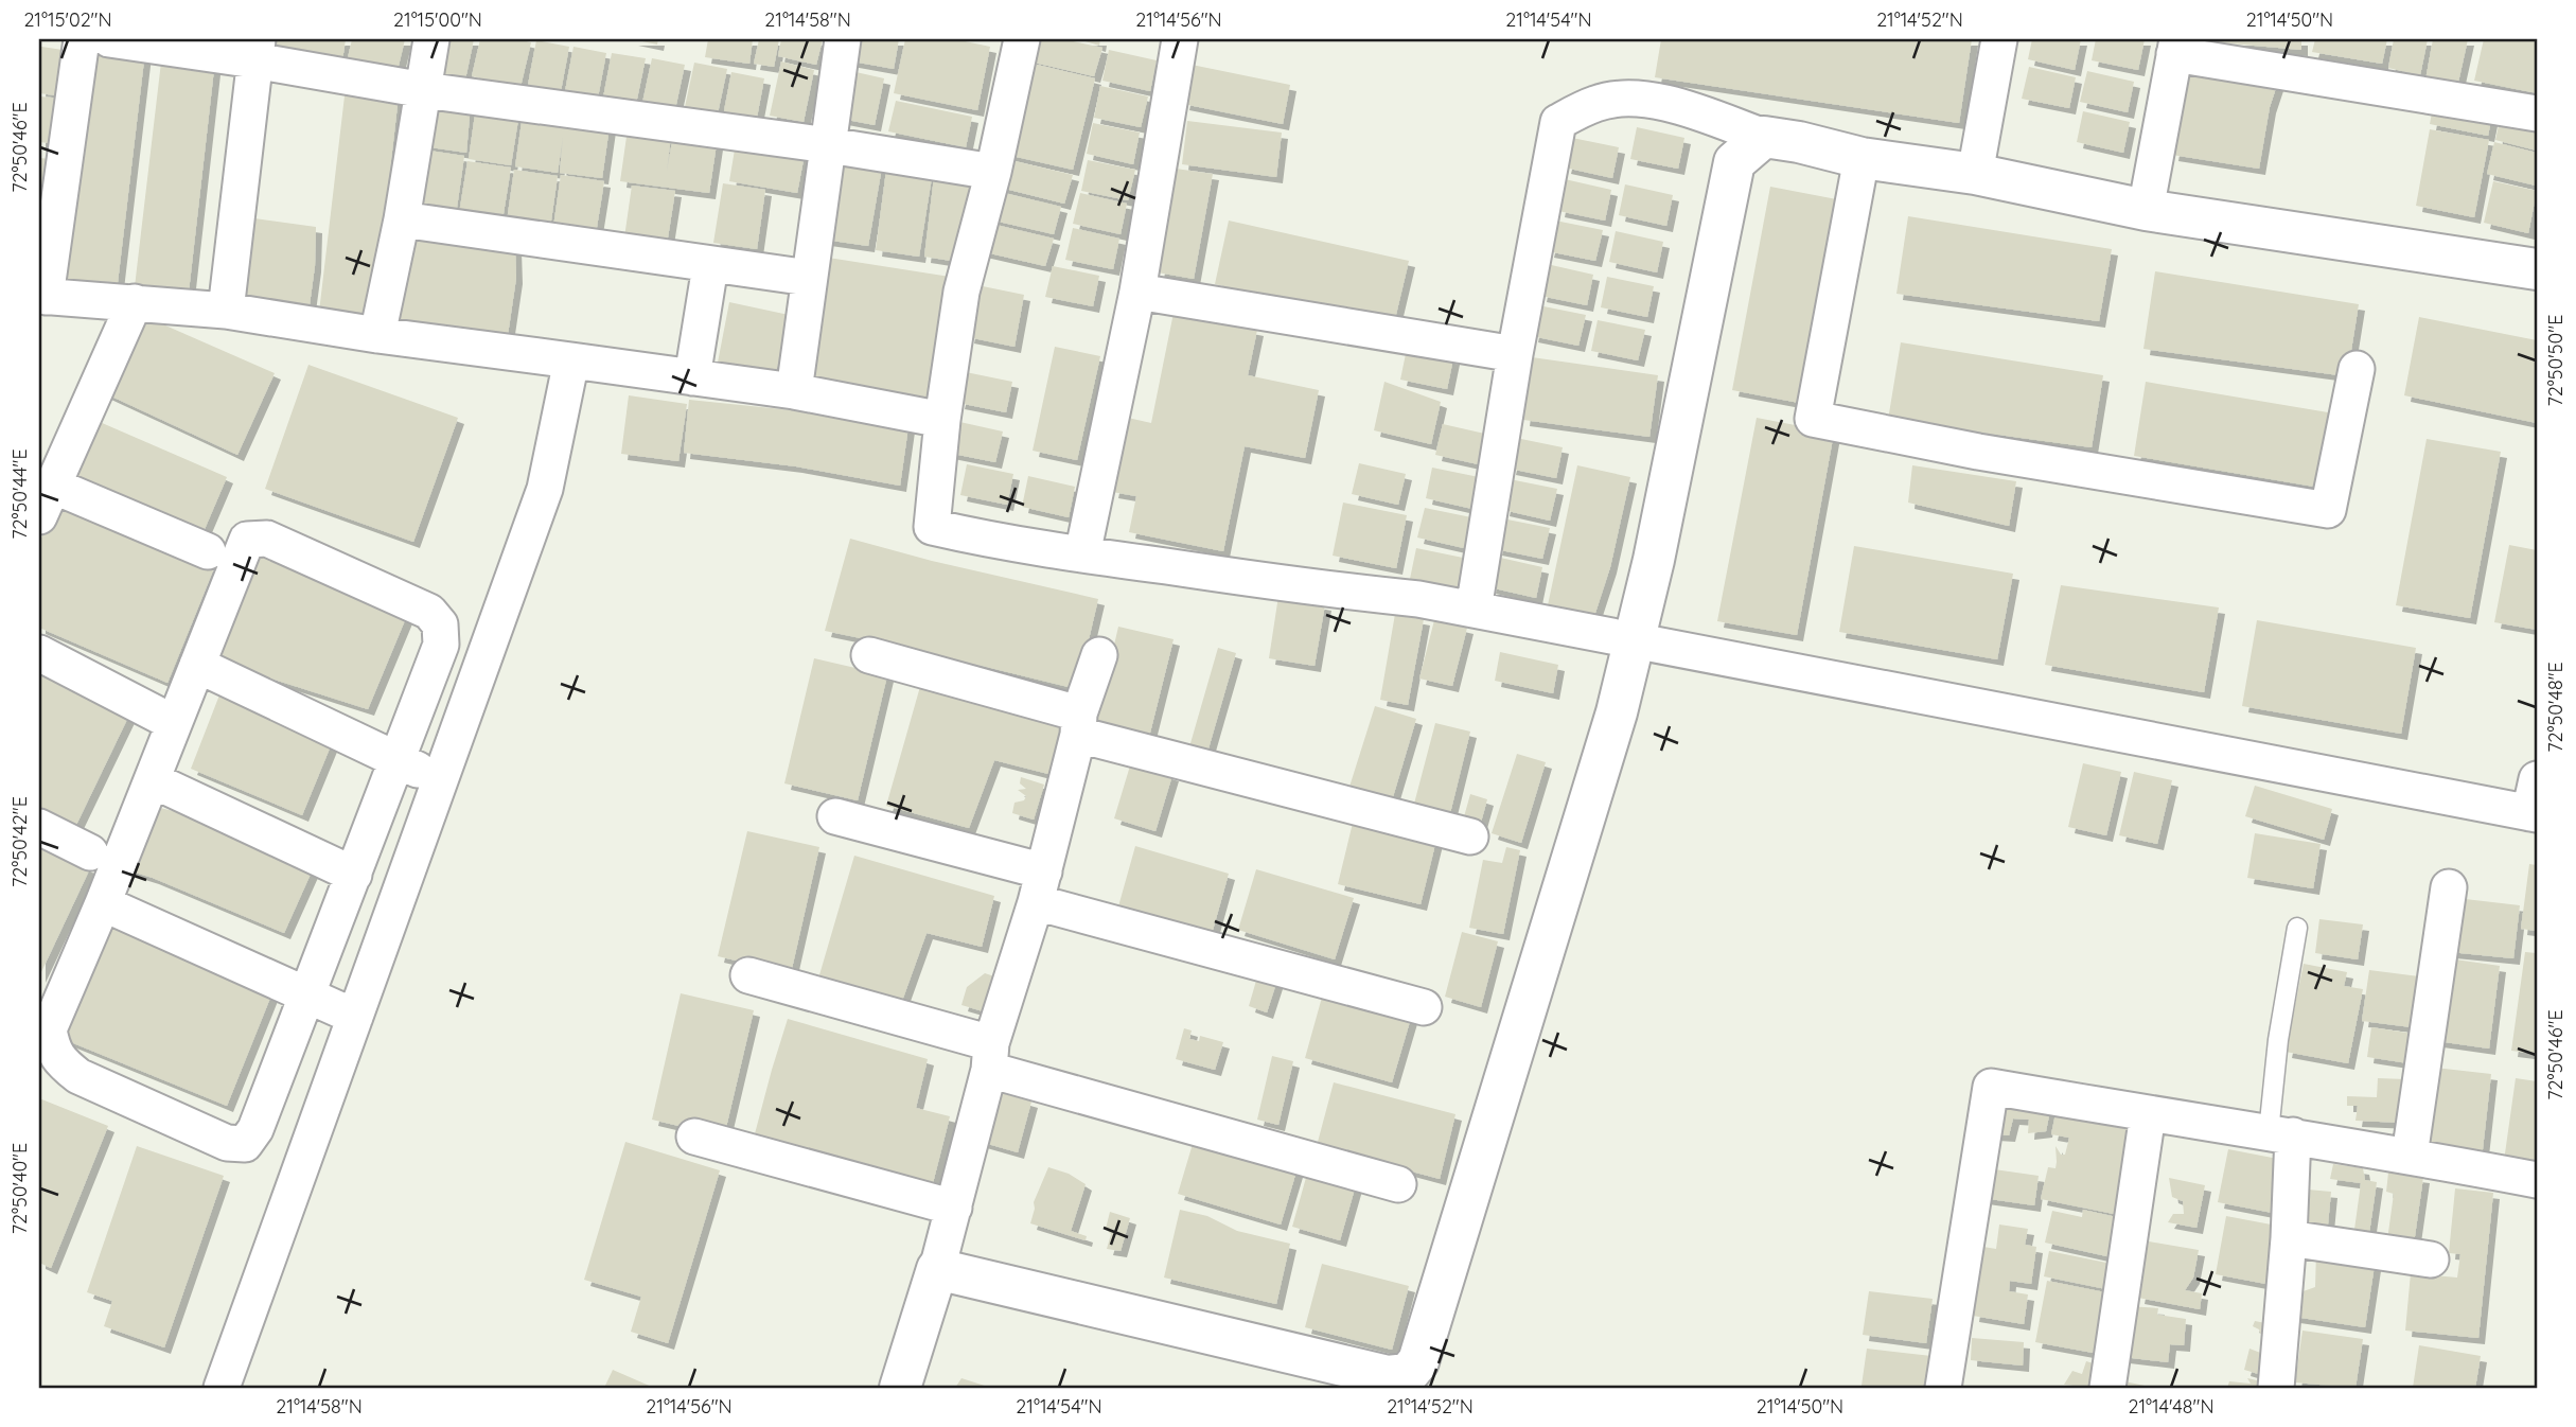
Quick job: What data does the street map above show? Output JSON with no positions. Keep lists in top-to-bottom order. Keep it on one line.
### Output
{"coordinates":["21°15'02\"N","21°15'00\"N","21°14'58\"N","21°14'56\"N","21°14'54\"N","21°14'52\"N","21°14'50\"N","72°50'46\"E","72°50'50\"E","72°50'44\"E","72°50'48\"E","72°50'42\"E","72°50'40\"E","21°14'48\"N"]}
